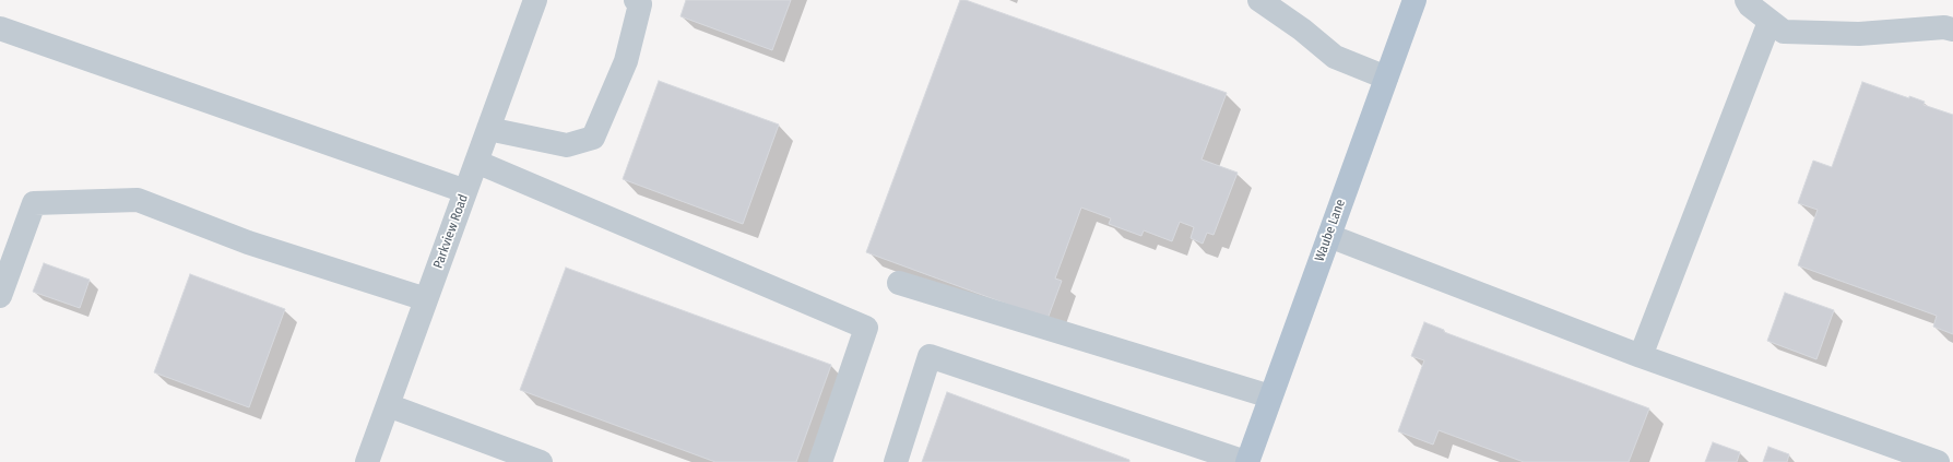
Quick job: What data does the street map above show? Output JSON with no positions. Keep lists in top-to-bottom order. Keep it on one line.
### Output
{"streets":{"main road":["Waube Lane"],"street":["Parkview Road"]}}
